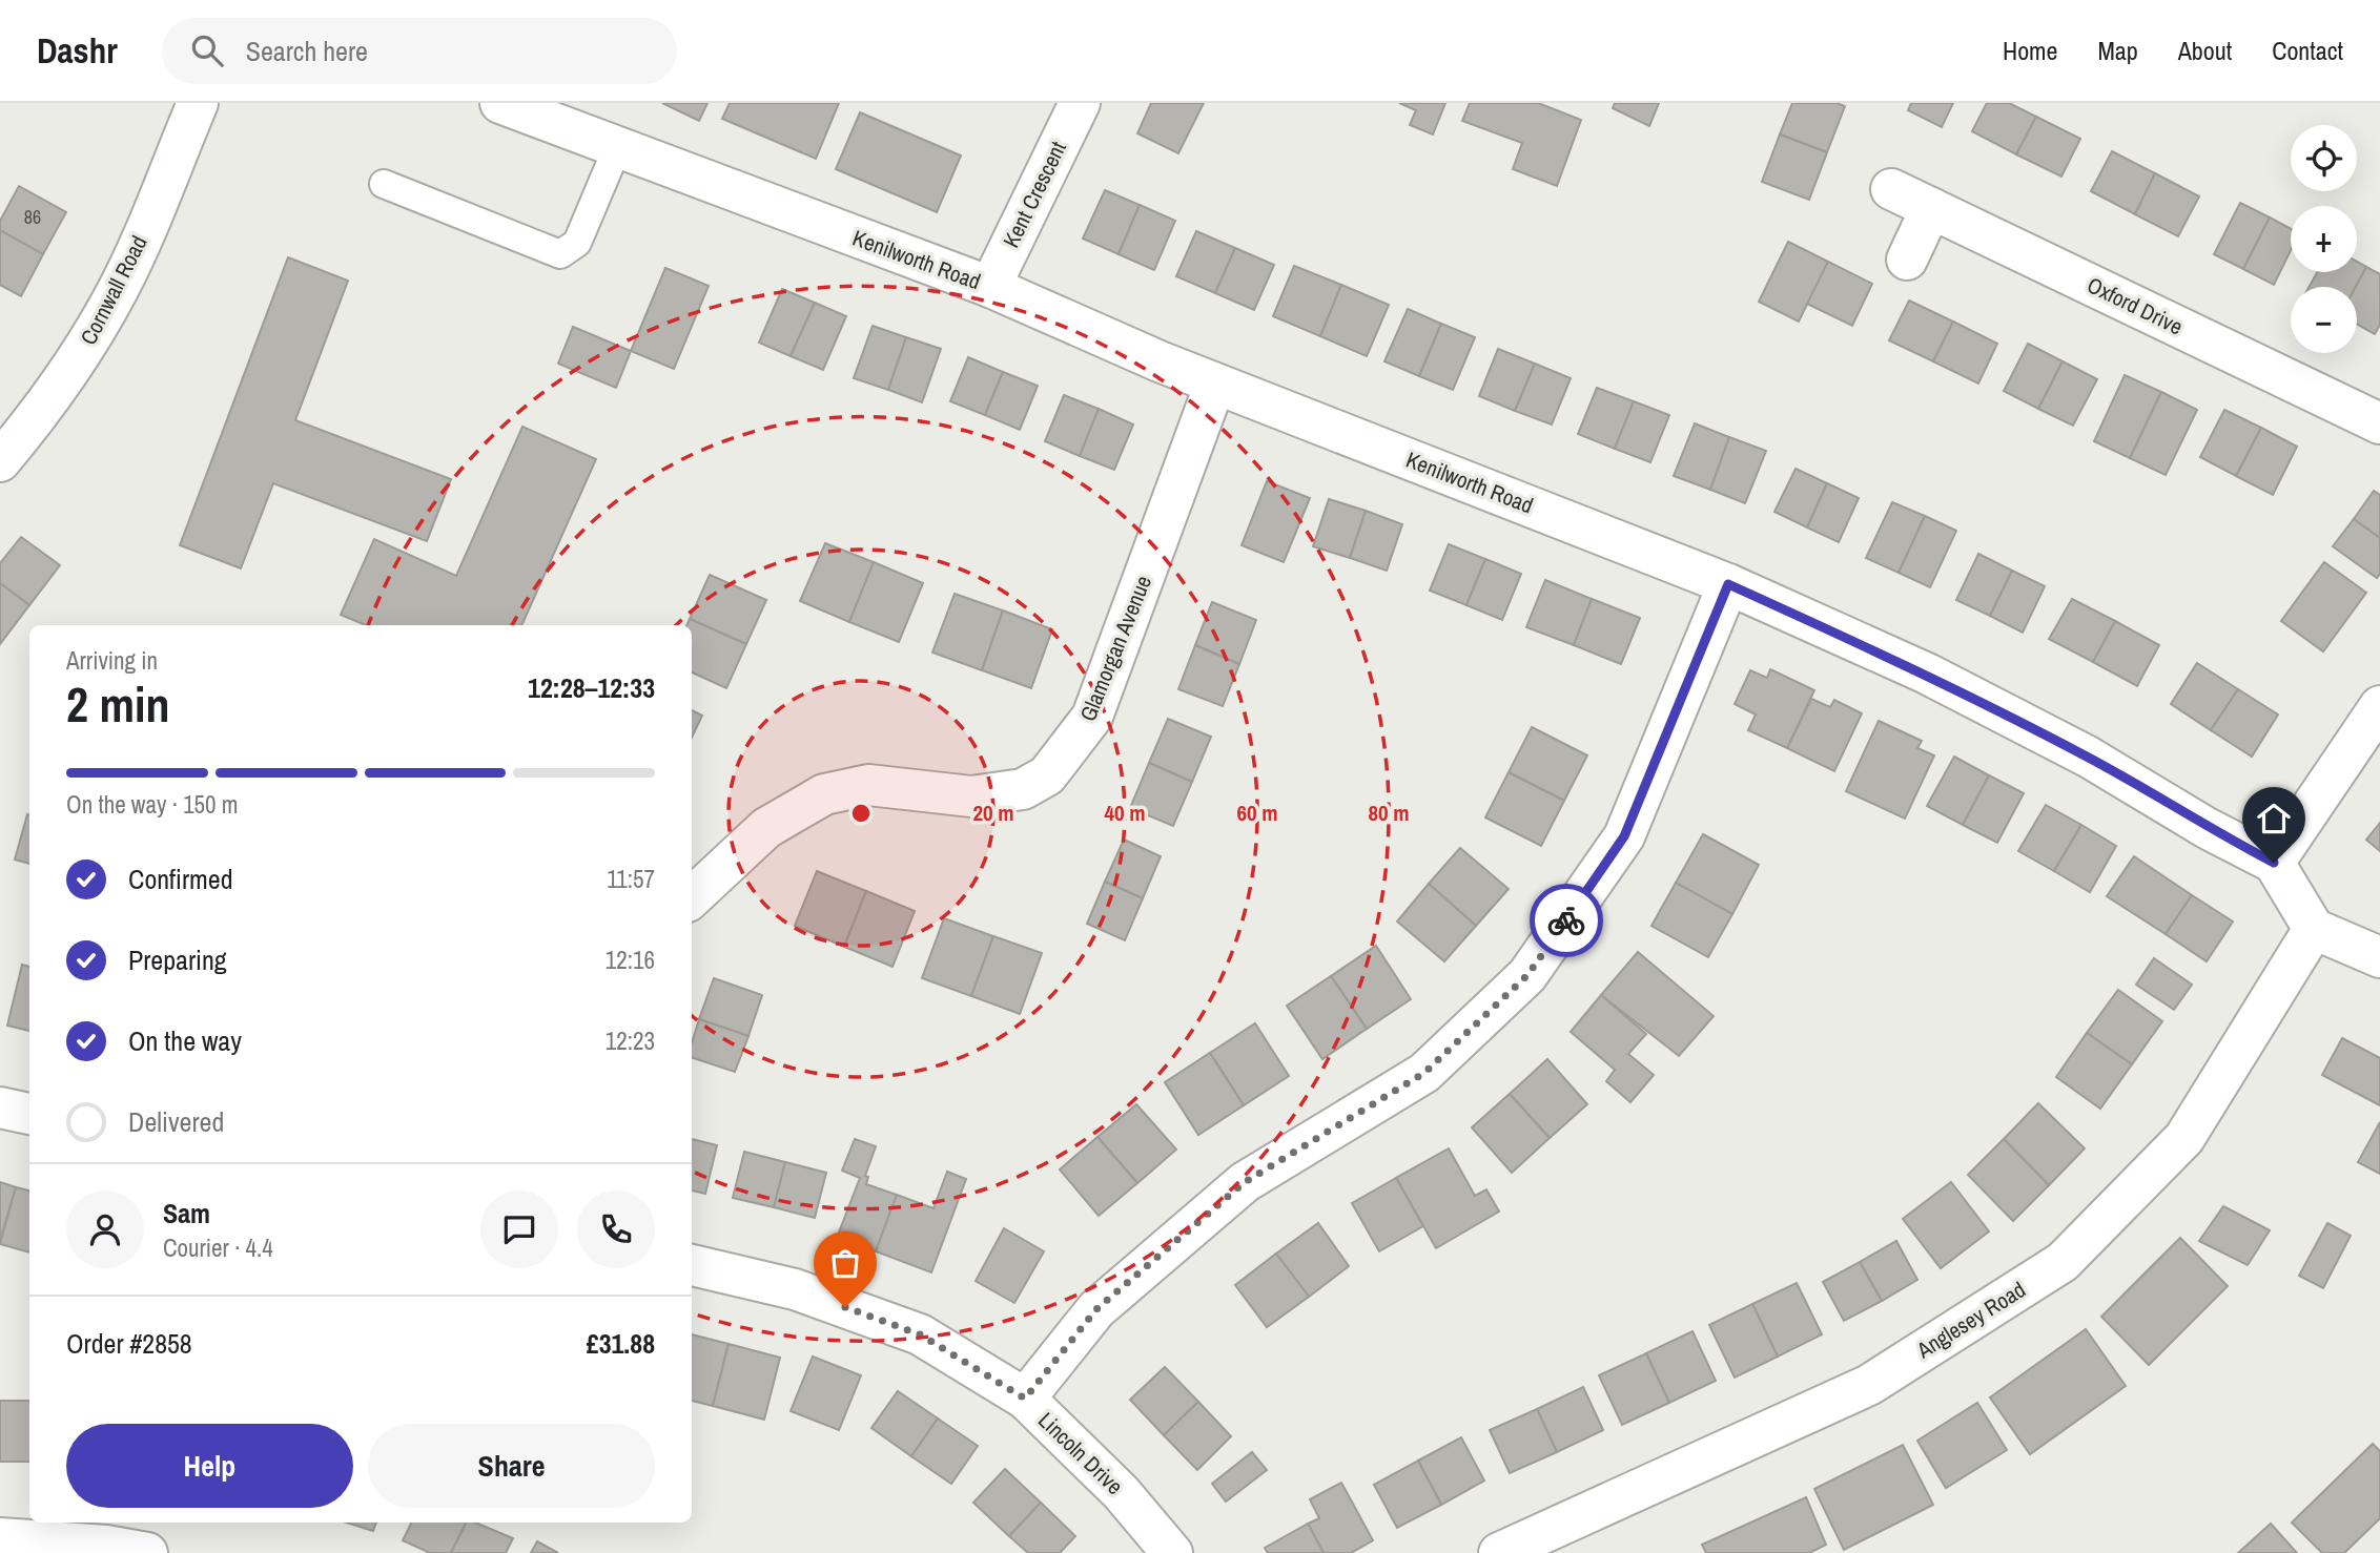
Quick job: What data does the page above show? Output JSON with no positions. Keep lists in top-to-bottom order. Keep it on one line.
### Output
{"streets":{"street":["Kent Crescent","Kenilworth Road","Cornwall Road","Oxford Drive","Glamorgan Avenue","Anglesey Road","Lincoln Drive"]},"crossings":[["Kent Crescent","Kenilworth Road"],["Kenilworth Road","Glamorgan Avenue"]],"house_numbers":["86"],"page":{"header":"Dashr","search":"Search here","nav":["Home","Map","About","Contact"],"map_buttons":["+","−"],"heading":["2 min","Arriving in","12:28–12:33"],"panel":["Sam","Courier · 4.4","Order #2858","£31.88"],"bar":"On the way · 150 m","list":[["Confirmed","11:57"],["Preparing","12:16"],["On the way","12:23"],"Delivered"],"buttons":["Help","Share"]},"rings":["20 m","40 m","60 m","80 m"]}
